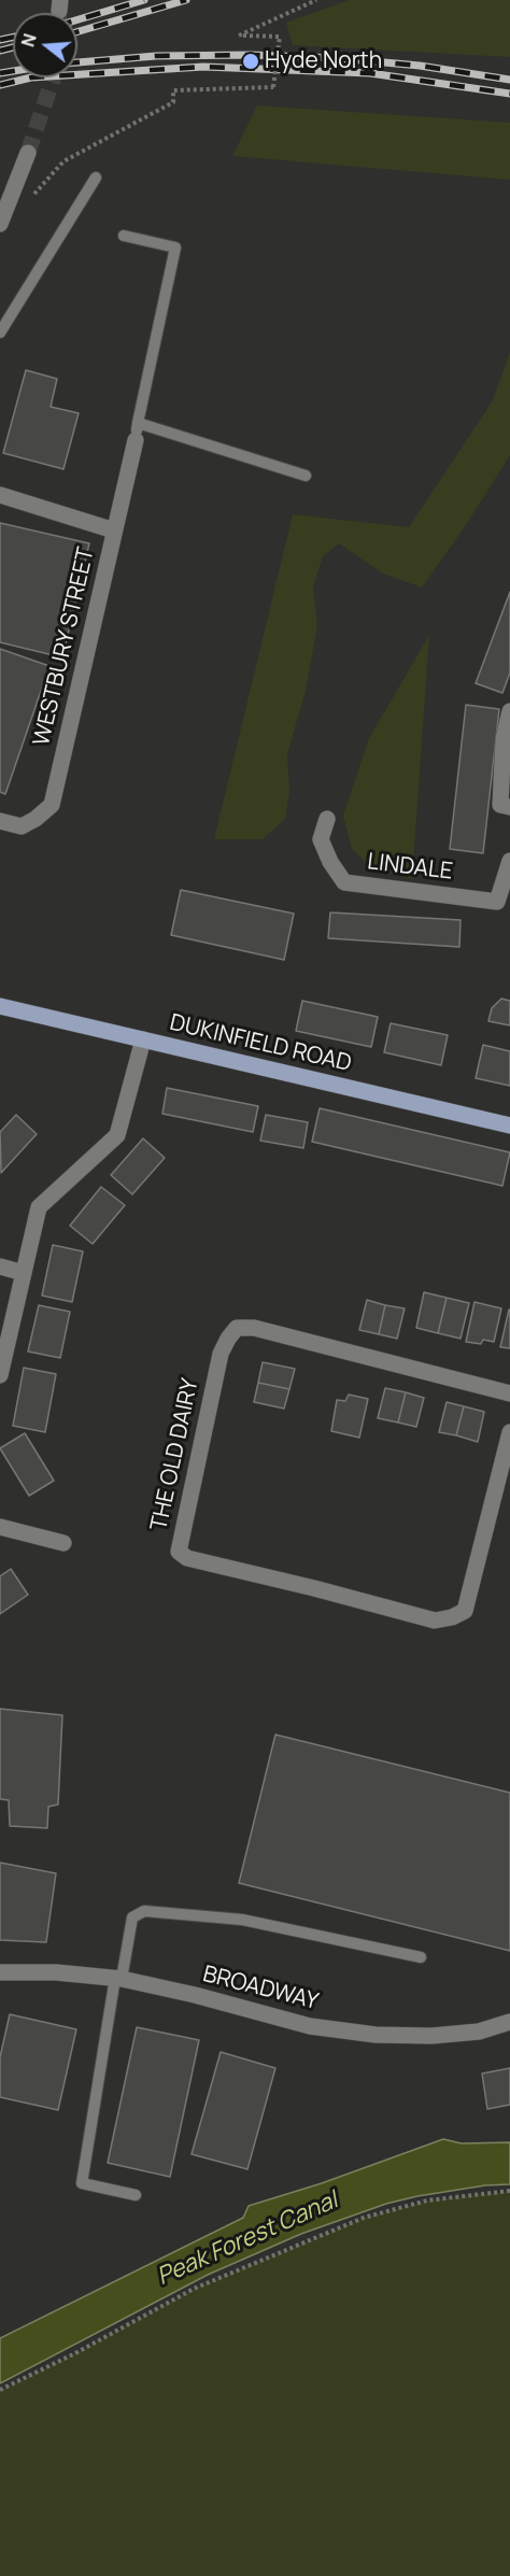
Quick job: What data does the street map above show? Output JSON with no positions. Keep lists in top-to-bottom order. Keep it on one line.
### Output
{"streets":{"main road":["DUKINFIELD ROAD"],"street":["WESTBURY STREET","LINDALE","THE OLD DAIRY","BROADWAY"]},"water":["Peak Forest Canal"],"places":["Hyde North"],"north":"left"}
